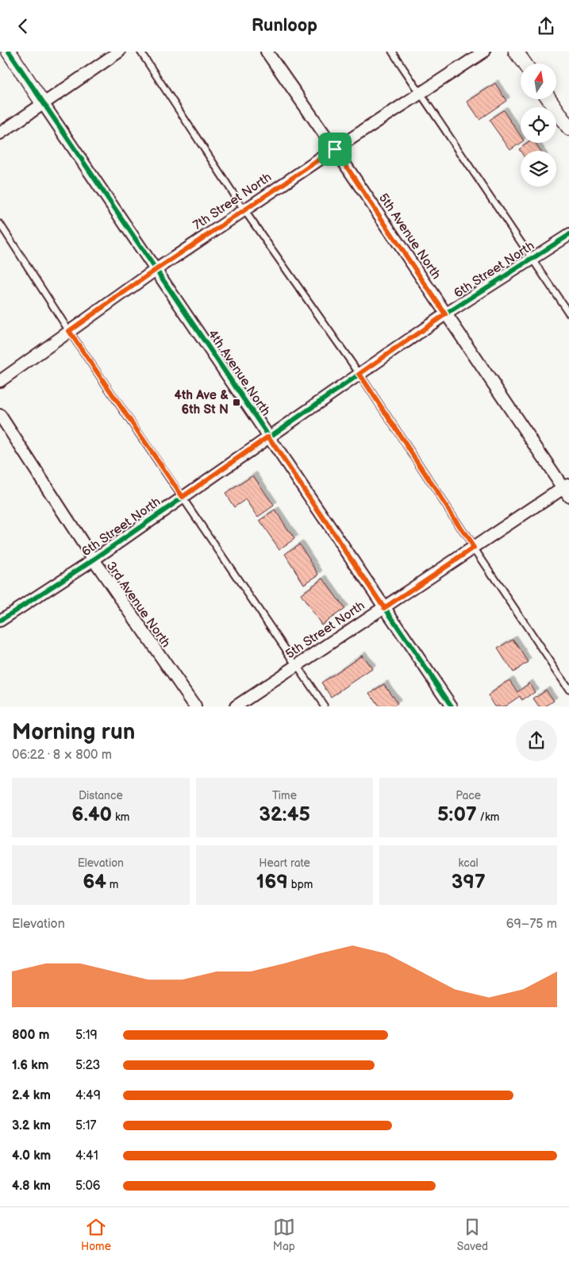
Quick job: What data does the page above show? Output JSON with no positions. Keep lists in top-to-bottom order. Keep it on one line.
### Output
{"streets":{"street":["7th Street North","5th Avenue North","6th Street North","4th Avenue North","3rd Avenue North","5th Street North"]},"crossings":[["7th Street North","5th Avenue North"],["7th Street North","4th Avenue North"],["5th Avenue North","6th Street North"],["5th Avenue North","5th Street North"],["6th Street North","4th Avenue North"],["6th Street North","3rd Avenue North"],["4th Avenue North","5th Street North"]],"places":{"transit":["4th Ave & 6th St N"]},"north":"top","page":{"header":"Runloop","heading":["Morning run","06:22 · 8 × 800 m"],"stats":[["Distance","6.40 km"],["Time","32:45"],["Pace","5:07 /km"],["Elevation","64 m"],["Heart rate","169 bpm"],["kcal","397"]],"chart":["Elevation","69–75 m"],"list":[{"name":"800 m","note":"5:19"},{"name":"1.6 km","note":"5:23"},{"name":"2.4 km","note":"4:49"},{"name":"3.2 km","note":"5:17"},{"name":"4.0 km","note":"4:41"},{"name":"4.8 km","note":"5:06"}],"tabs":["Home","Map","Saved"]}}
